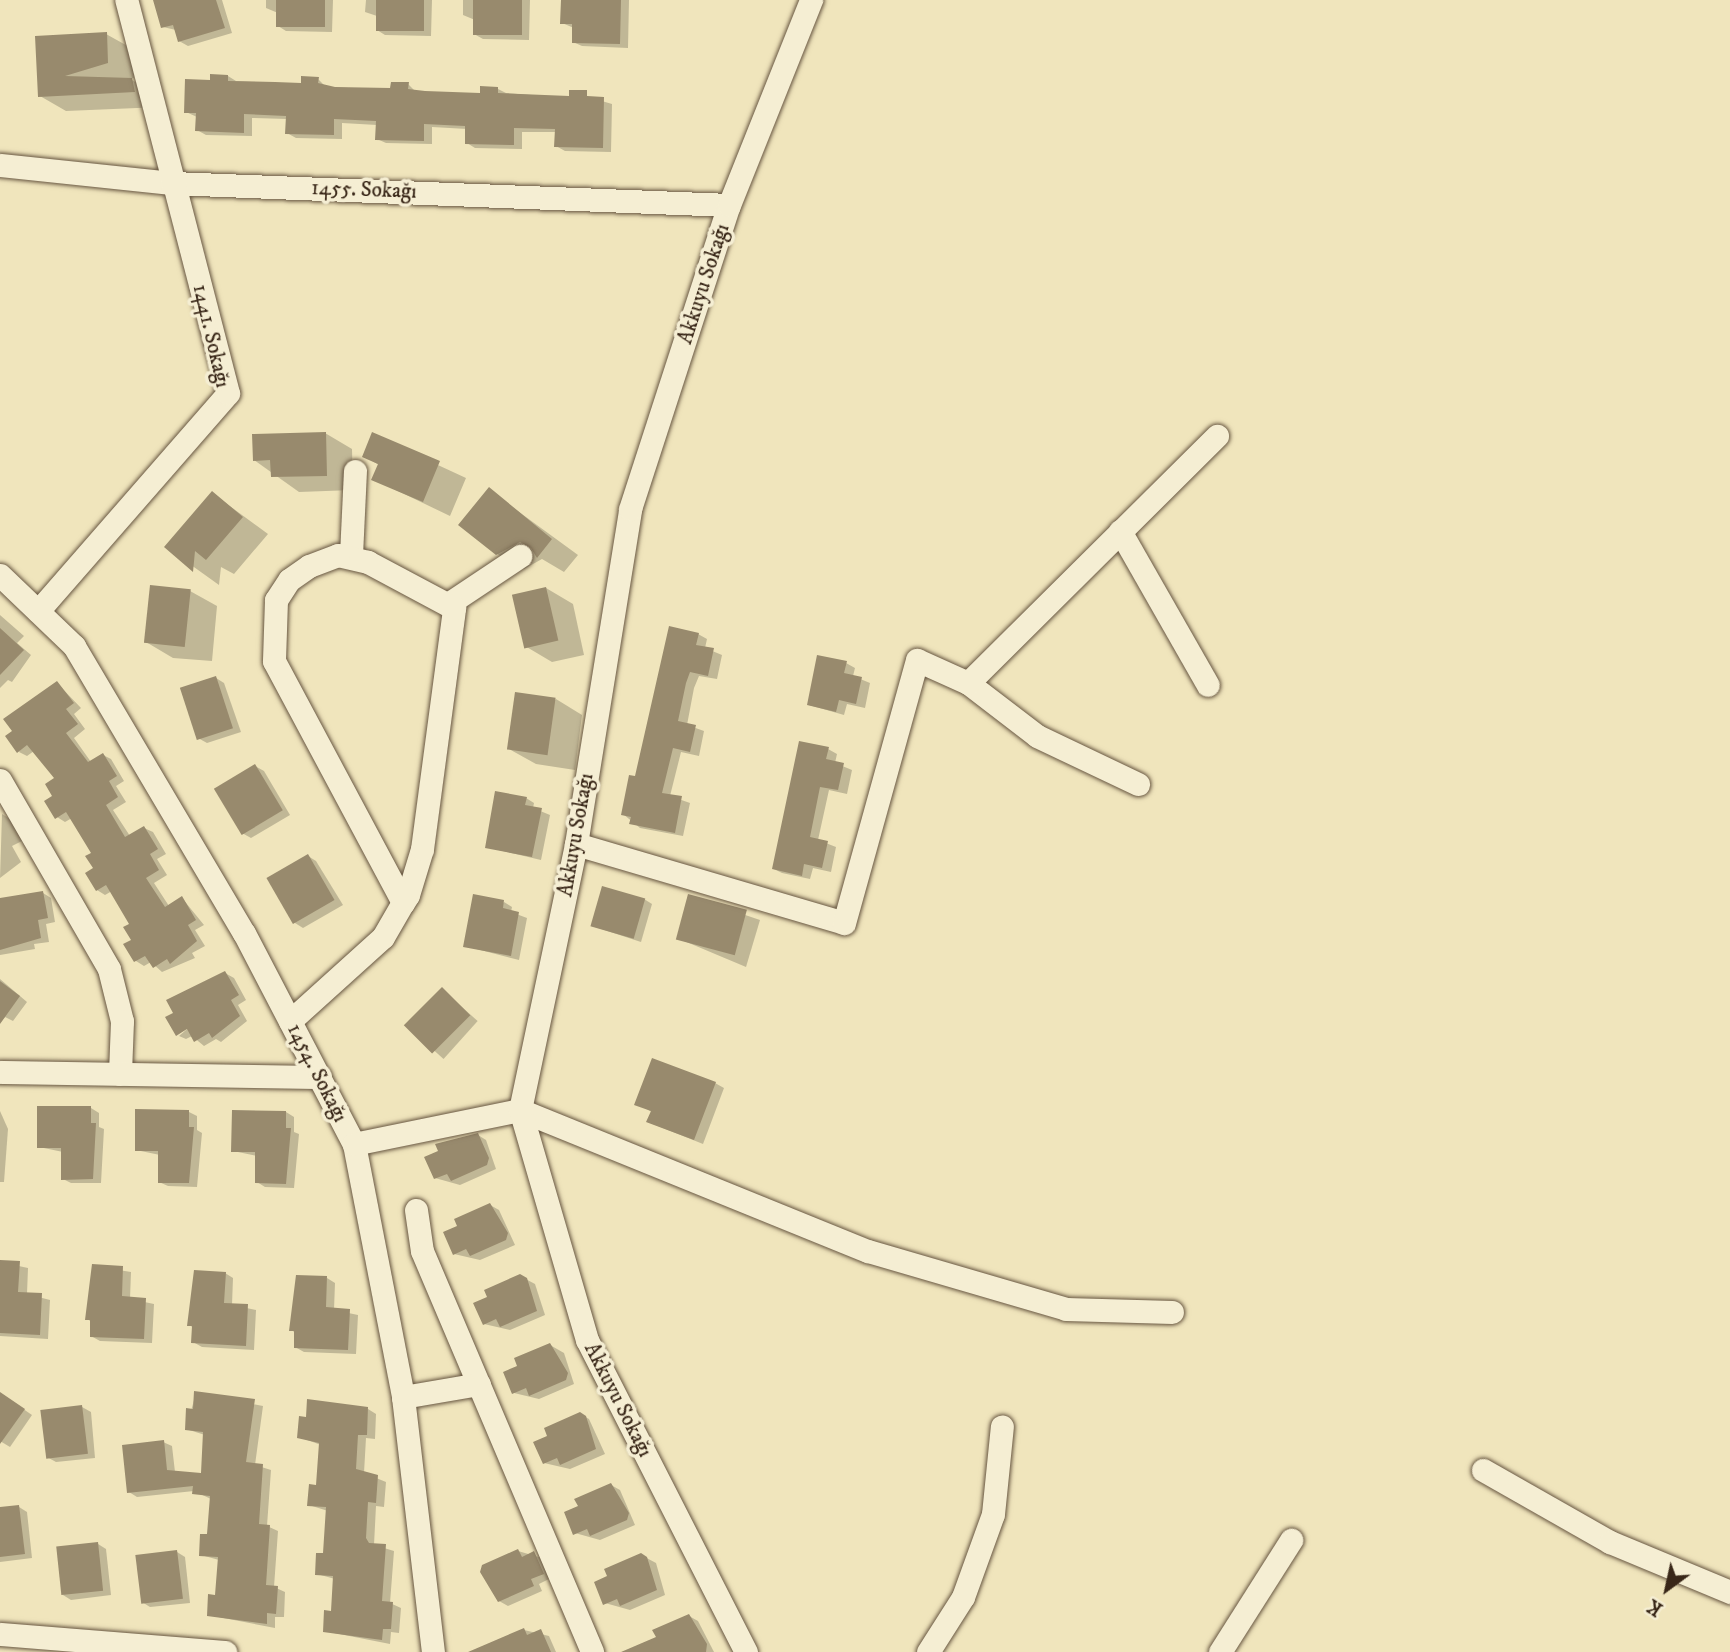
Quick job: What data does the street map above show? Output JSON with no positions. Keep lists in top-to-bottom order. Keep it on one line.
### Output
{"streets":{"street":["1455. Sokağı","Akkuyu Sokağı","1441. Sokağı","1454. Sokağı"]},"crossings":[["1455. Sokağı","Akkuyu Sokağı"],["1455. Sokağı","1441. Sokağı"],["1441. Sokağı","1454. Sokağı"]],"north":"bottom left"}
